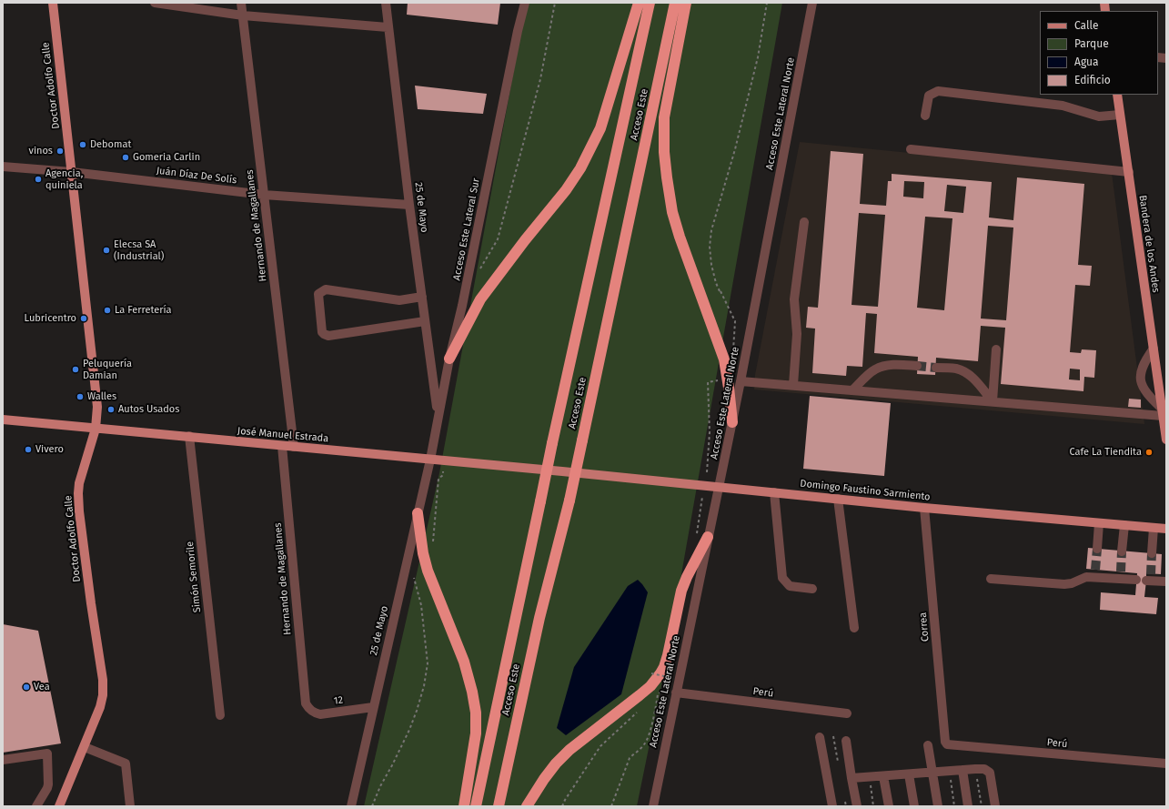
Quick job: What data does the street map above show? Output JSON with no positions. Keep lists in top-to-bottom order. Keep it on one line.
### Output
{"streets":{"highway":["Acceso Este"],"main road":["Doctor Adolfo Calle","Bandera de los Andes","José Manuel Estrada","Domingo Faustino Sarmiento"],"street":["Acceso Este Lateral Norte","Juán Díaz De Solís","25 de Mayo","Hernando de Magallanes","Acceso Este Lateral Sur","Simón Semorile","Correa","Perú","12"]},"crossings":[["Doctor Adolfo Calle","Juán Díaz De Solís"],["Doctor Adolfo Calle","José Manuel Estrada"],["Acceso Este Lateral Norte","Domingo Faustino Sarmiento"],["Acceso Este Lateral Norte","Perú"],["Juán Díaz De Solís","25 de Mayo"],["Juán Díaz De Solís","Hernando de Magallanes"],["25 de Mayo","Acceso Este Lateral Sur"],["25 de Mayo","José Manuel Estrada"],["25 de Mayo","12"],["Hernando de Magallanes","José Manuel Estrada"],["Hernando de Magallanes","12"],["Acceso Este Lateral Sur","José Manuel Estrada"],["José Manuel Estrada","Domingo Faustino Sarmiento"],["José Manuel Estrada","Simón Semorile"],["Domingo Faustino Sarmiento","Correa"],["Correa","Perú"]],"places":["Debomat","vinos","Gomeria Carlin","Agencia, quiniela","Elecsa SA (Industrial)","La Ferretería","Lubricentro","Peluquería Damian","Walles","Autos Usados","Vivero","Cafe La Tiendita","Vea"],"legend":["Calle","Parque","Agua","Edificio"]}
